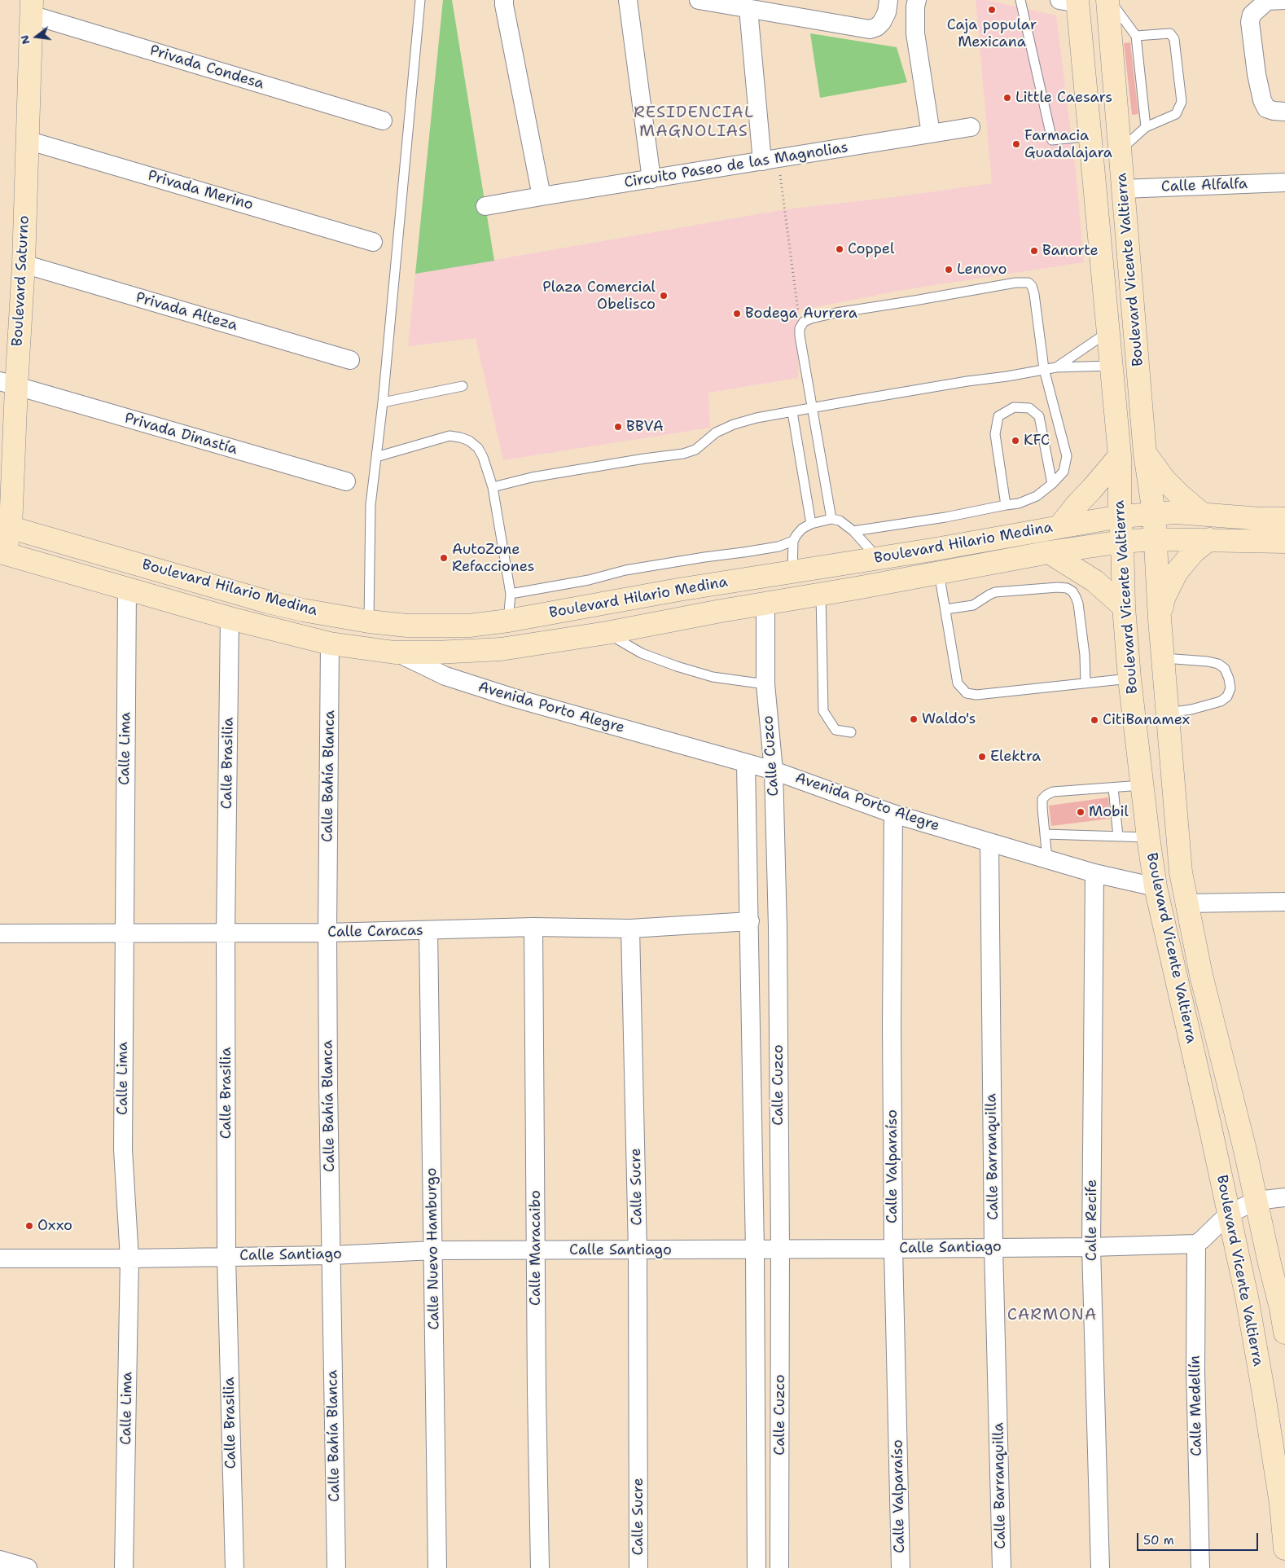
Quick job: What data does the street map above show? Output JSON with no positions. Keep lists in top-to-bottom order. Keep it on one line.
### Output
{"streets":{"main road":["Boulevard Vicente Valtierra","Boulevard Saturno","Boulevard Hilario Medina"],"street":["Privada Condesa","Circuito Paseo de las Magnolias","Calle Alfalfa","Privada Merino","Privada Alteza","Privada Dinastía","Avenida Porto Alegre","Calle Lima","Calle Cuzco","Calle Brasilia","Calle Bahía Blanca","Calle Caracas","Calle Barranquilla","Calle Valparaíso","Calle Sucre","Calle Recife","Calle Maracaibo","Calle Santiago","Calle Nuevo Hamburgo","Calle Medellín"]},"crossings":[["Privada Condesa","Boulevard Saturno"],["Calle Alfalfa","Boulevard Vicente Valtierra"],["Privada Merino","Boulevard Saturno"],["Boulevard Vicente Valtierra","Boulevard Hilario Medina"],["Boulevard Vicente Valtierra","Avenida Porto Alegre"],["Boulevard Saturno","Privada Alteza"],["Boulevard Saturno","Privada Dinastía"],["Boulevard Saturno","Boulevard Hilario Medina"],["Boulevard Hilario Medina","Avenida Porto Alegre"],["Boulevard Hilario Medina","Calle Lima"],["Boulevard Hilario Medina","Calle Cuzco"],["Boulevard Hilario Medina","Calle Brasilia"],["Boulevard Hilario Medina","Calle Bahía Blanca"],["Avenida Porto Alegre","Calle Cuzco"],["Avenida Porto Alegre","Calle Barranquilla"],["Avenida Porto Alegre","Calle Valparaíso"],["Avenida Porto Alegre","Calle Recife"],["Calle Lima","Calle Caracas"],["Calle Lima","Calle Santiago"],["Calle Cuzco","Calle Caracas"],["Calle Cuzco","Calle Santiago"],["Calle Brasilia","Calle Caracas"],["Calle Brasilia","Calle Santiago"],["Calle Bahía Blanca","Calle Caracas"],["Calle Bahía Blanca","Calle Santiago"],["Calle Caracas","Calle Sucre"],["Calle Caracas","Calle Maracaibo"],["Calle Caracas","Calle Nuevo Hamburgo"],["Calle Barranquilla","Calle Santiago"],["Calle Valparaíso","Calle Santiago"],["Calle Sucre","Calle Santiago"],["Calle Recife","Calle Santiago"],["Calle Maracaibo","Calle Santiago"],["Calle Santiago","Calle Nuevo Hamburgo"],["Calle Santiago","Calle Medellín"]],"districts":["RESIDENCIAL MAGNOLIAS","CARMONA"],"places":["Caja popular Mexicana","Little Caesars","Farmacia Guadalajara","Coppel","Banorte","Lenovo","Plaza Comercial Obelisco","Bodega Aurrera","BBVA","KFC","AutoZone Refacciones","Waldo's","CitiBanamex","Elektra","Mobil","Oxxo"],"scale_bar":"50 m","north":"left"}
